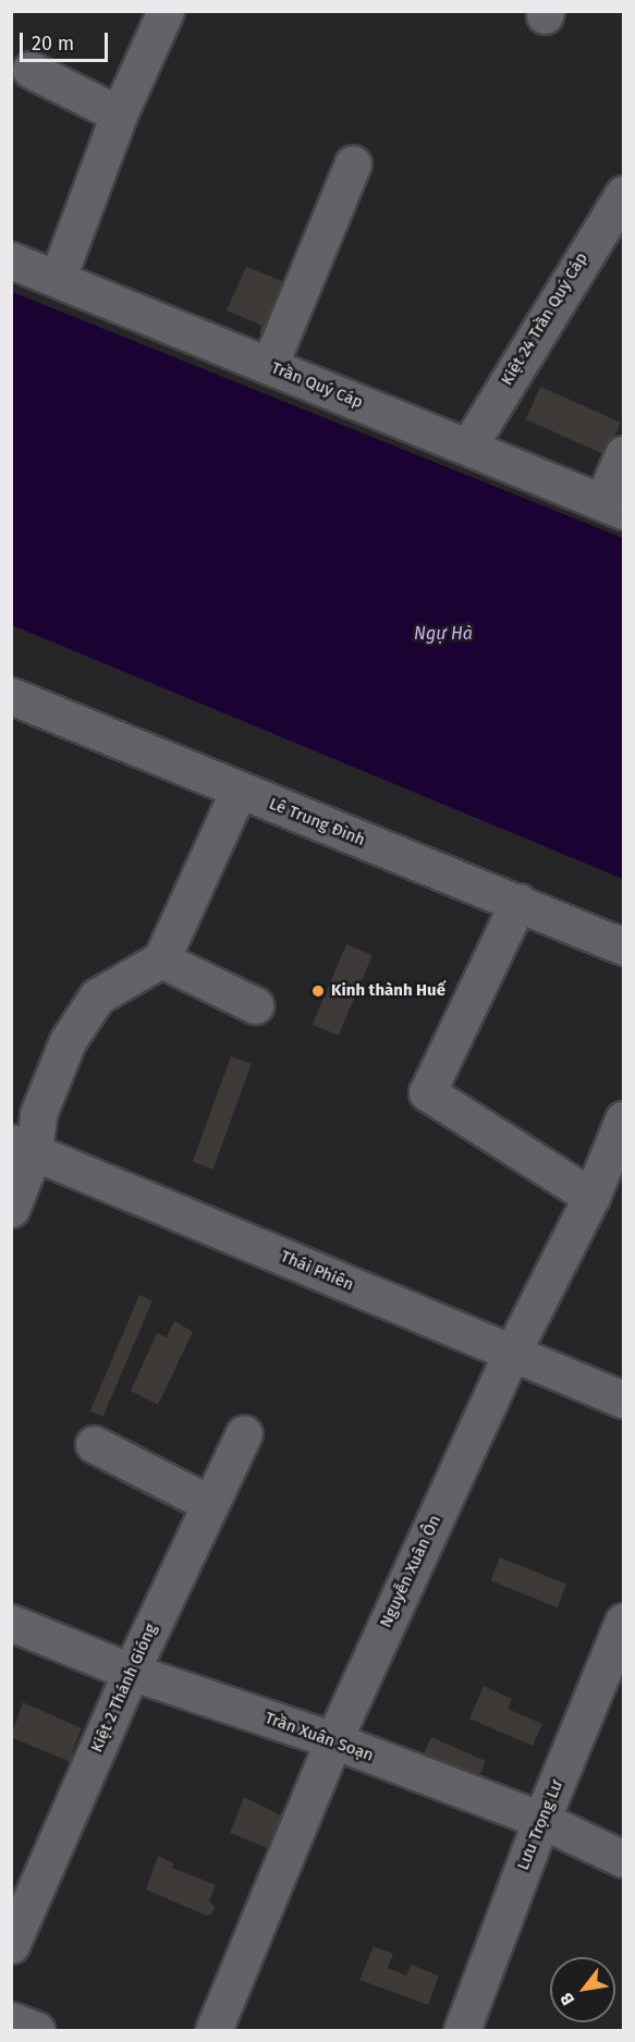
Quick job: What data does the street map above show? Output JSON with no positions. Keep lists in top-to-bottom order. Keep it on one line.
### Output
{"streets":{"street":["Kiệt 24 Trần Quý Cáp","Trần Quý Cáp","Lê Trung Đình","Thái Phiên","Nguyễn Xuân Ôn","Kiệt 2 Thánh Gióng","Trần Xuân Soạn","Lưu Trọng Lư"]},"crossings":[["Kiệt 24 Trần Quý Cáp","Trần Quý Cáp"],["Thái Phiên","Nguyễn Xuân Ôn"],["Nguyễn Xuân Ôn","Trần Xuân Soạn"],["Kiệt 2 Thánh Gióng","Trần Xuân Soạn"],["Trần Xuân Soạn","Lưu Trọng Lư"]],"water":["Ngự Hà"],"places":["Kinh thành Huế"],"scale_bar":"20 m","north":"bottom left"}
